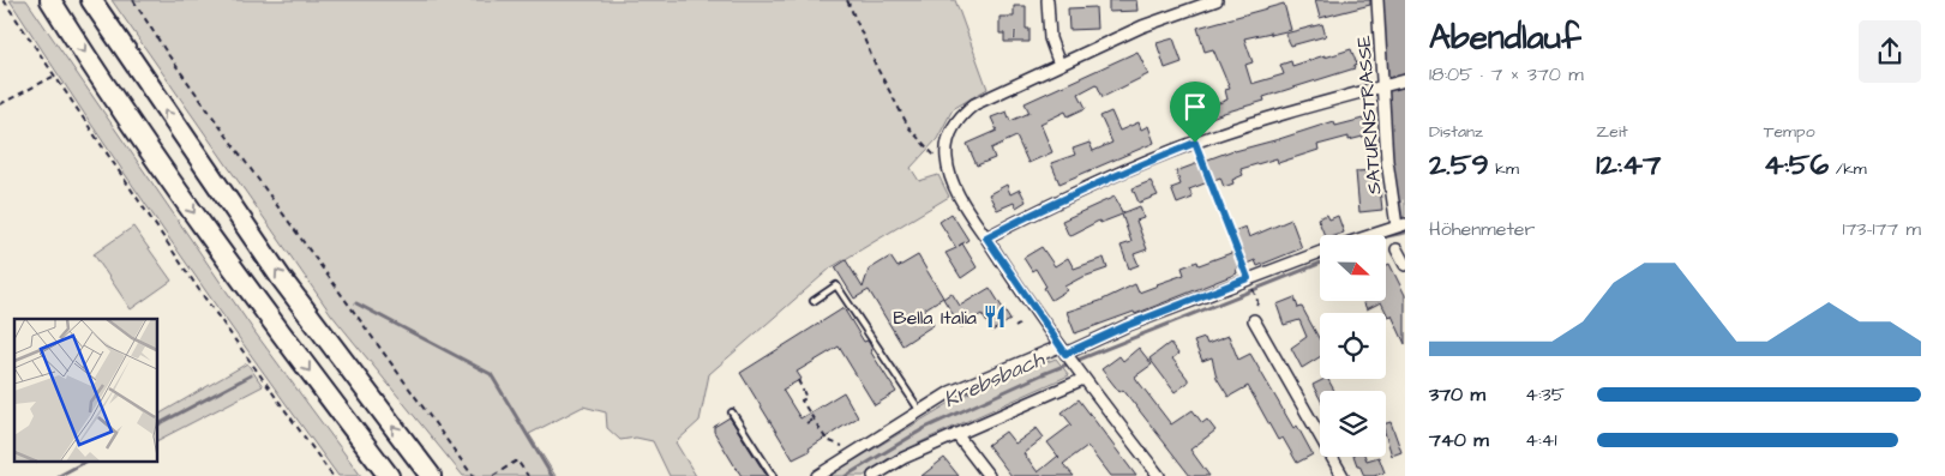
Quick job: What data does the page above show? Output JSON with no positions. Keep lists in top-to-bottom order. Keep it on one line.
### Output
{"streets":{"street":["SATURNSTRASSE"]},"water":["Krebsbach"],"places":{"restaurant":["Bella Italia"]},"house_numbers":["1"],"north":"right","page":{"heading":["Abendlauf","18:05 · 7 × 370 m"],"stats":[["Distanz","2.59 km"],["Zeit","12:47"],["Tempo","4:56 /km"]],"chart":["Höhenmeter","173–177 m"],"list":[{"name":"370 m","note":"4:35"},{"name":"740 m","note":"4:41"}]}}
